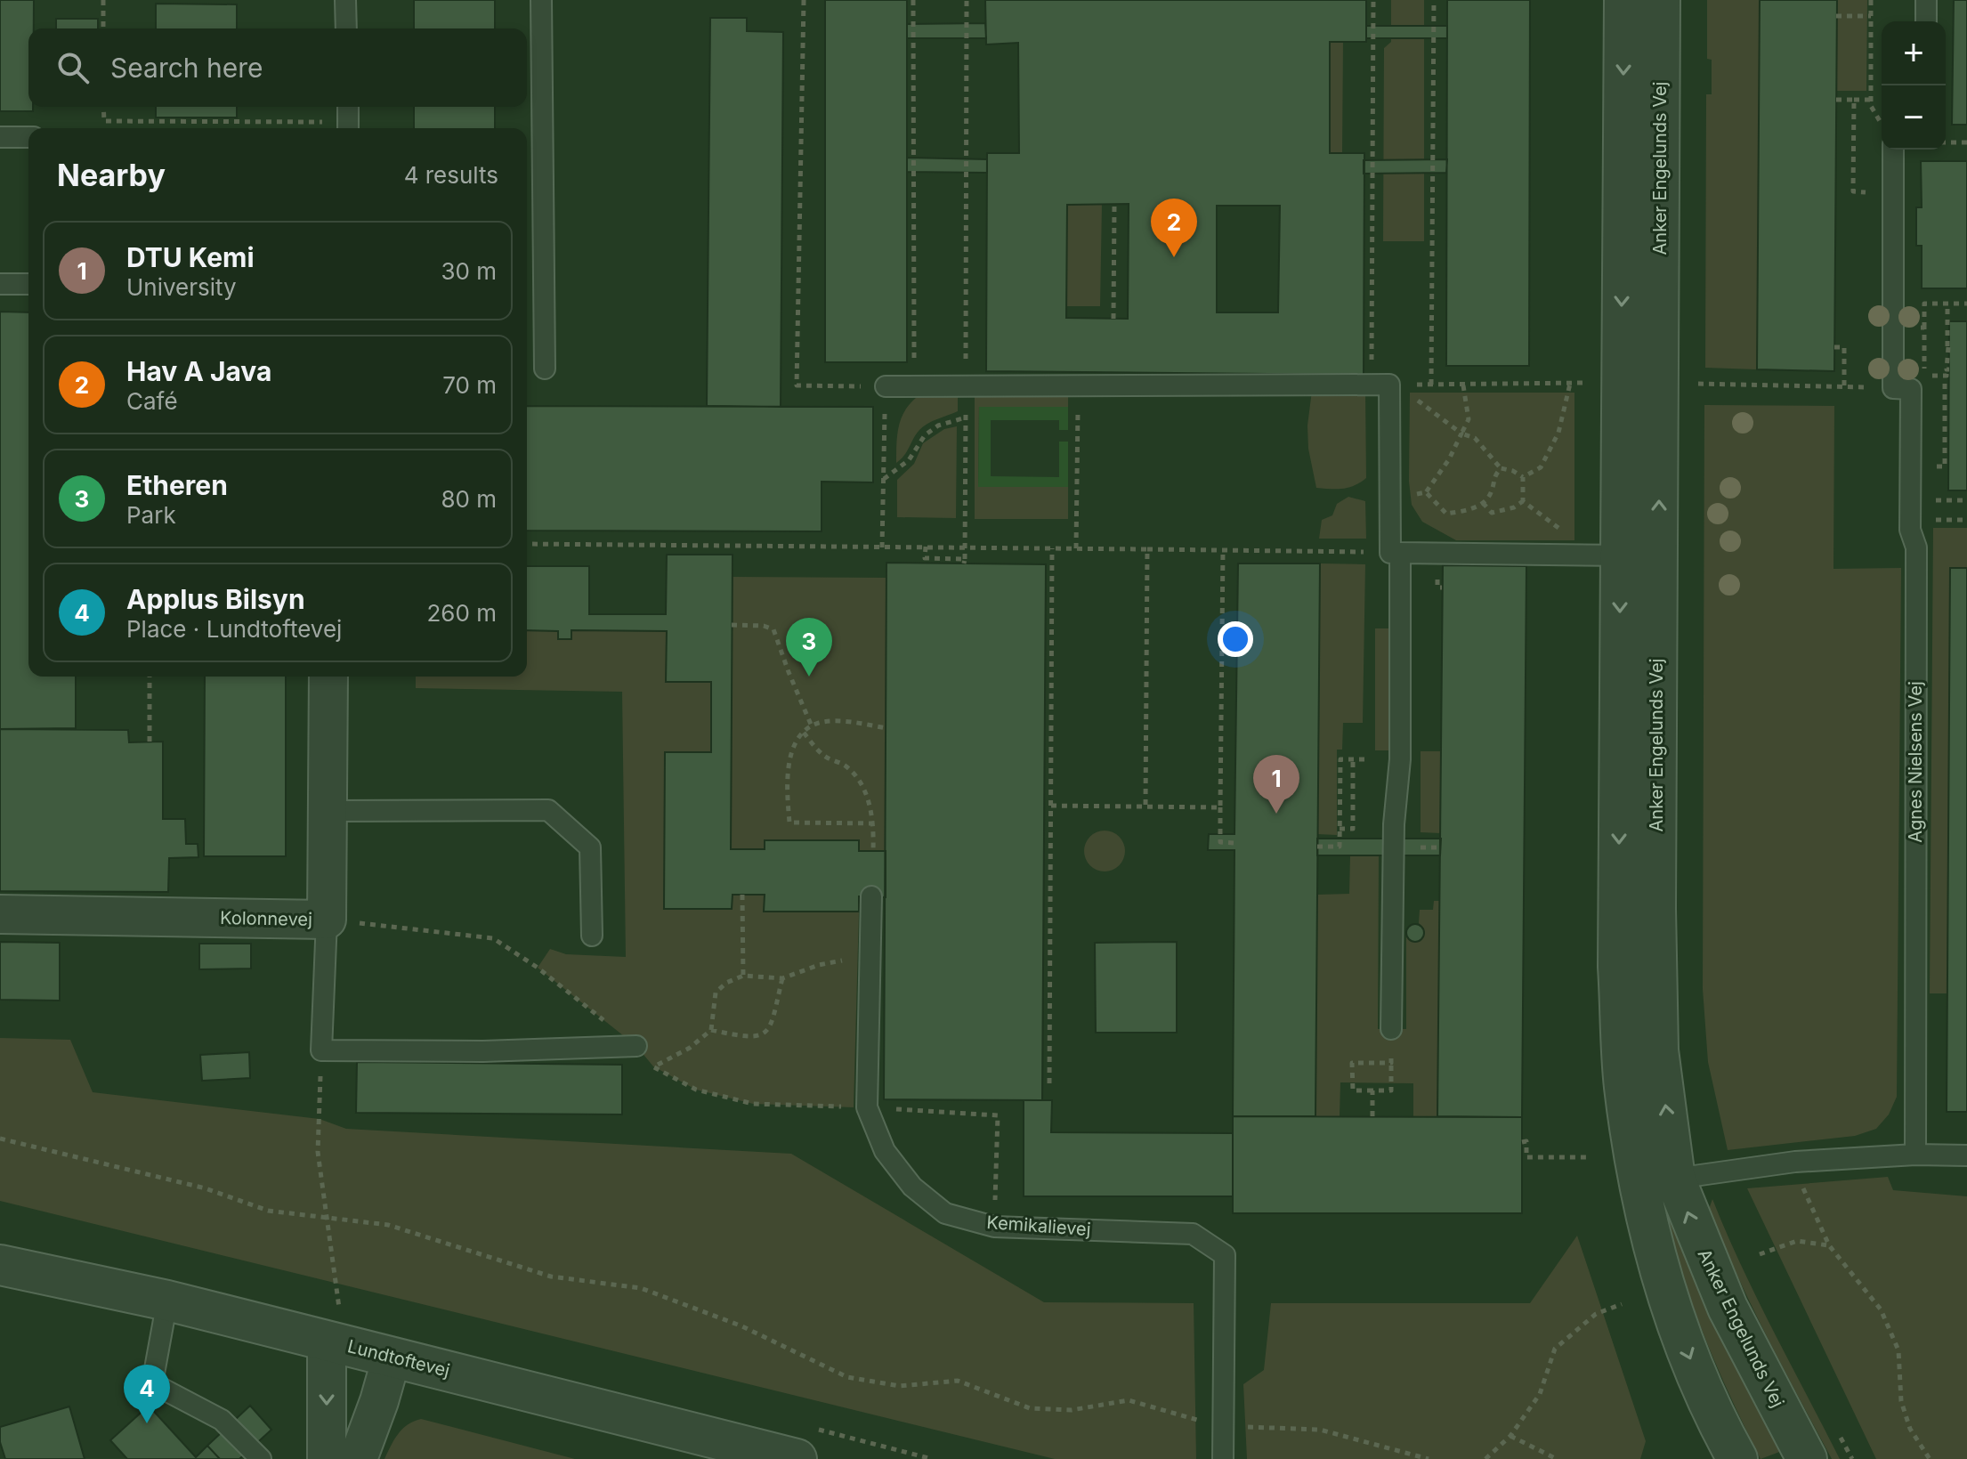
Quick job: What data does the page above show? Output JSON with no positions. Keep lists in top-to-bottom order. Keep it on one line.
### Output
{"streets":{"street":["Anker Engelunds Vej","Kolonnevej","Lundtoftevej"],"lane":["Agnes Nielsens Vej","Kemikalievej"]},"page":{"map_buttons":["+","−"],"search":"Search here","heading":["Nearby","4 results"],"pins":["2","3","1","4"],"list":[{"mark":"1","name":"DTU Kemi","note":"University","value":"30 m"},{"mark":"2","name":"Hav A Java","note":"Café","value":"70 m"},{"mark":"3","name":"Etheren","note":"Park","value":"80 m"},{"mark":"4","name":"Applus Bilsyn","note":"Place · Lundtoftevej","value":"260 m"}]}}
